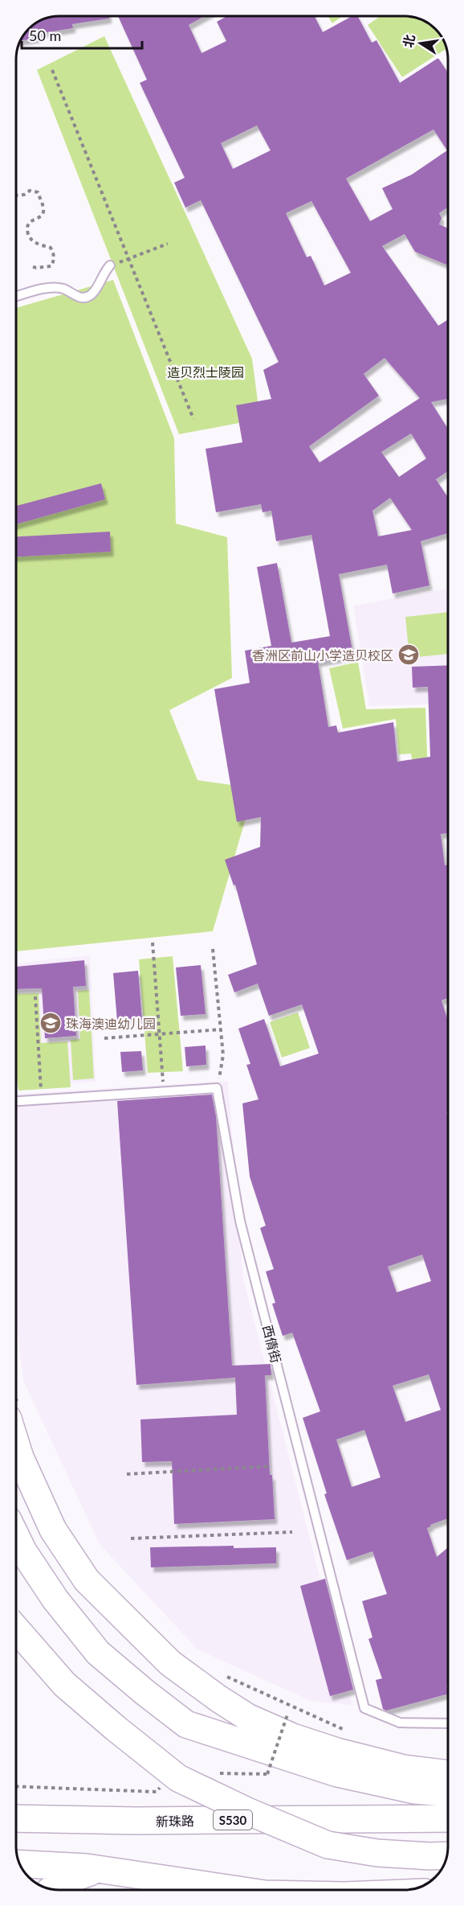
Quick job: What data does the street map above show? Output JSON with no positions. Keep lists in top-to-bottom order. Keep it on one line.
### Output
{"streets":{"highway":["S530","新珠路"],"lane":["西倩街"]},"parks":["造贝烈士陵园"],"places":{"school or university":["香洲区前山小学造贝校区","珠海澳迪幼儿园"]},"scale_bar":"50 m","north":"left"}
